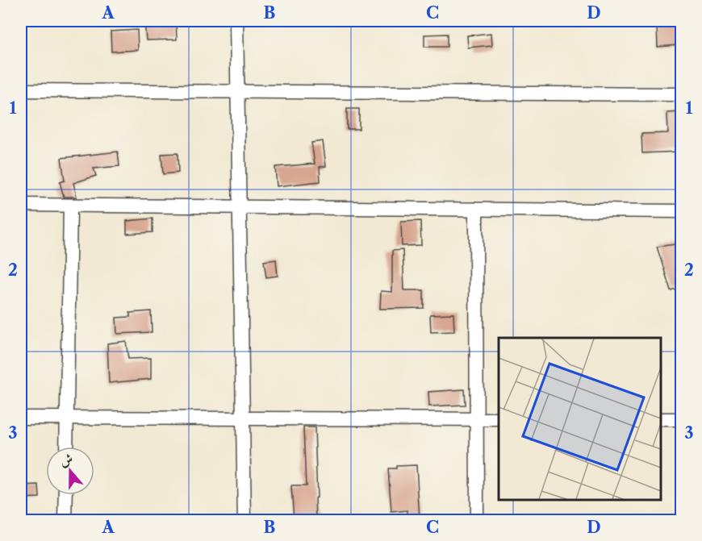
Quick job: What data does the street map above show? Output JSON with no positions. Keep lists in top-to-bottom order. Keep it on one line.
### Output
{"north":"top","grid":{"columns":["A","B","C","D"],"rows":["1","2","3"]}}
